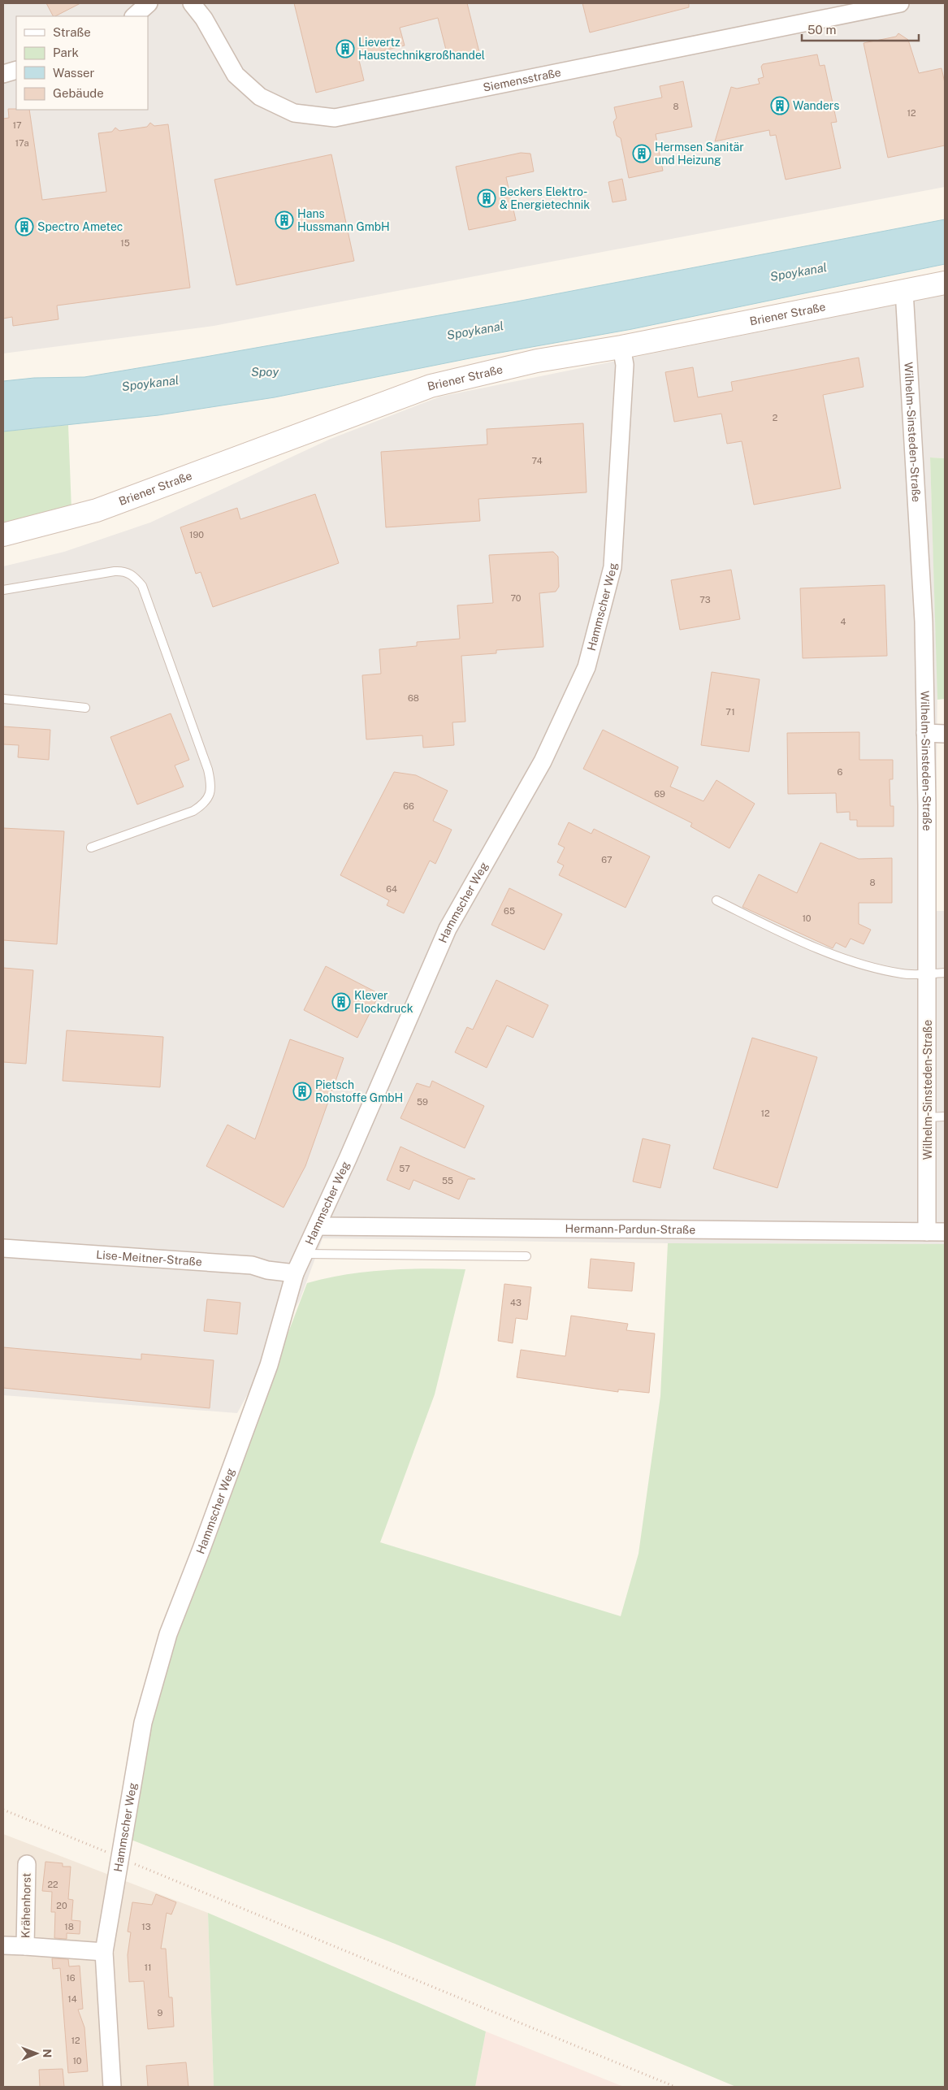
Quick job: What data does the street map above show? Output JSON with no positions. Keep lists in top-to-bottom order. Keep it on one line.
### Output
{"streets":{"street":["Siemensstraße","Briener Straße","Wilhelm-Sinsteden-Straße","Hammscher Weg","Hermann-Pardun-Straße","Lise-Meitner-Straße","Krähenhorst"]},"crossings":[["Briener Straße","Wilhelm-Sinsteden-Straße"],["Briener Straße","Hammscher Weg"],["Wilhelm-Sinsteden-Straße","Hermann-Pardun-Straße"],["Hammscher Weg","Hermann-Pardun-Straße"],["Hammscher Weg","Lise-Meitner-Straße"],["Hammscher Weg","Krähenhorst"]],"water":["Spoykanal","Spoy"],"places":{"building":["Lievertz Haustechnikgroßhandel","Wanders","Hermsen Sanitär und Heizung","Beckers Elektro- & Energietechnik","Hans Hussmann GmbH","Spectro Ametec","Klever Flockdruck","Pietsch Rohstoffe GmbH"]},"house_numbers":["8","12","17","17a","15","2","74","190","70","73","4","68","71","6","69","66","67","8","64","65","10","59","12","57","55","43","22","20","18","13","11","16","14","9","12","10"],"legend":["Straße","Park","Wasser","Gebäude"],"scale_bar":"50 m","north":"right"}
